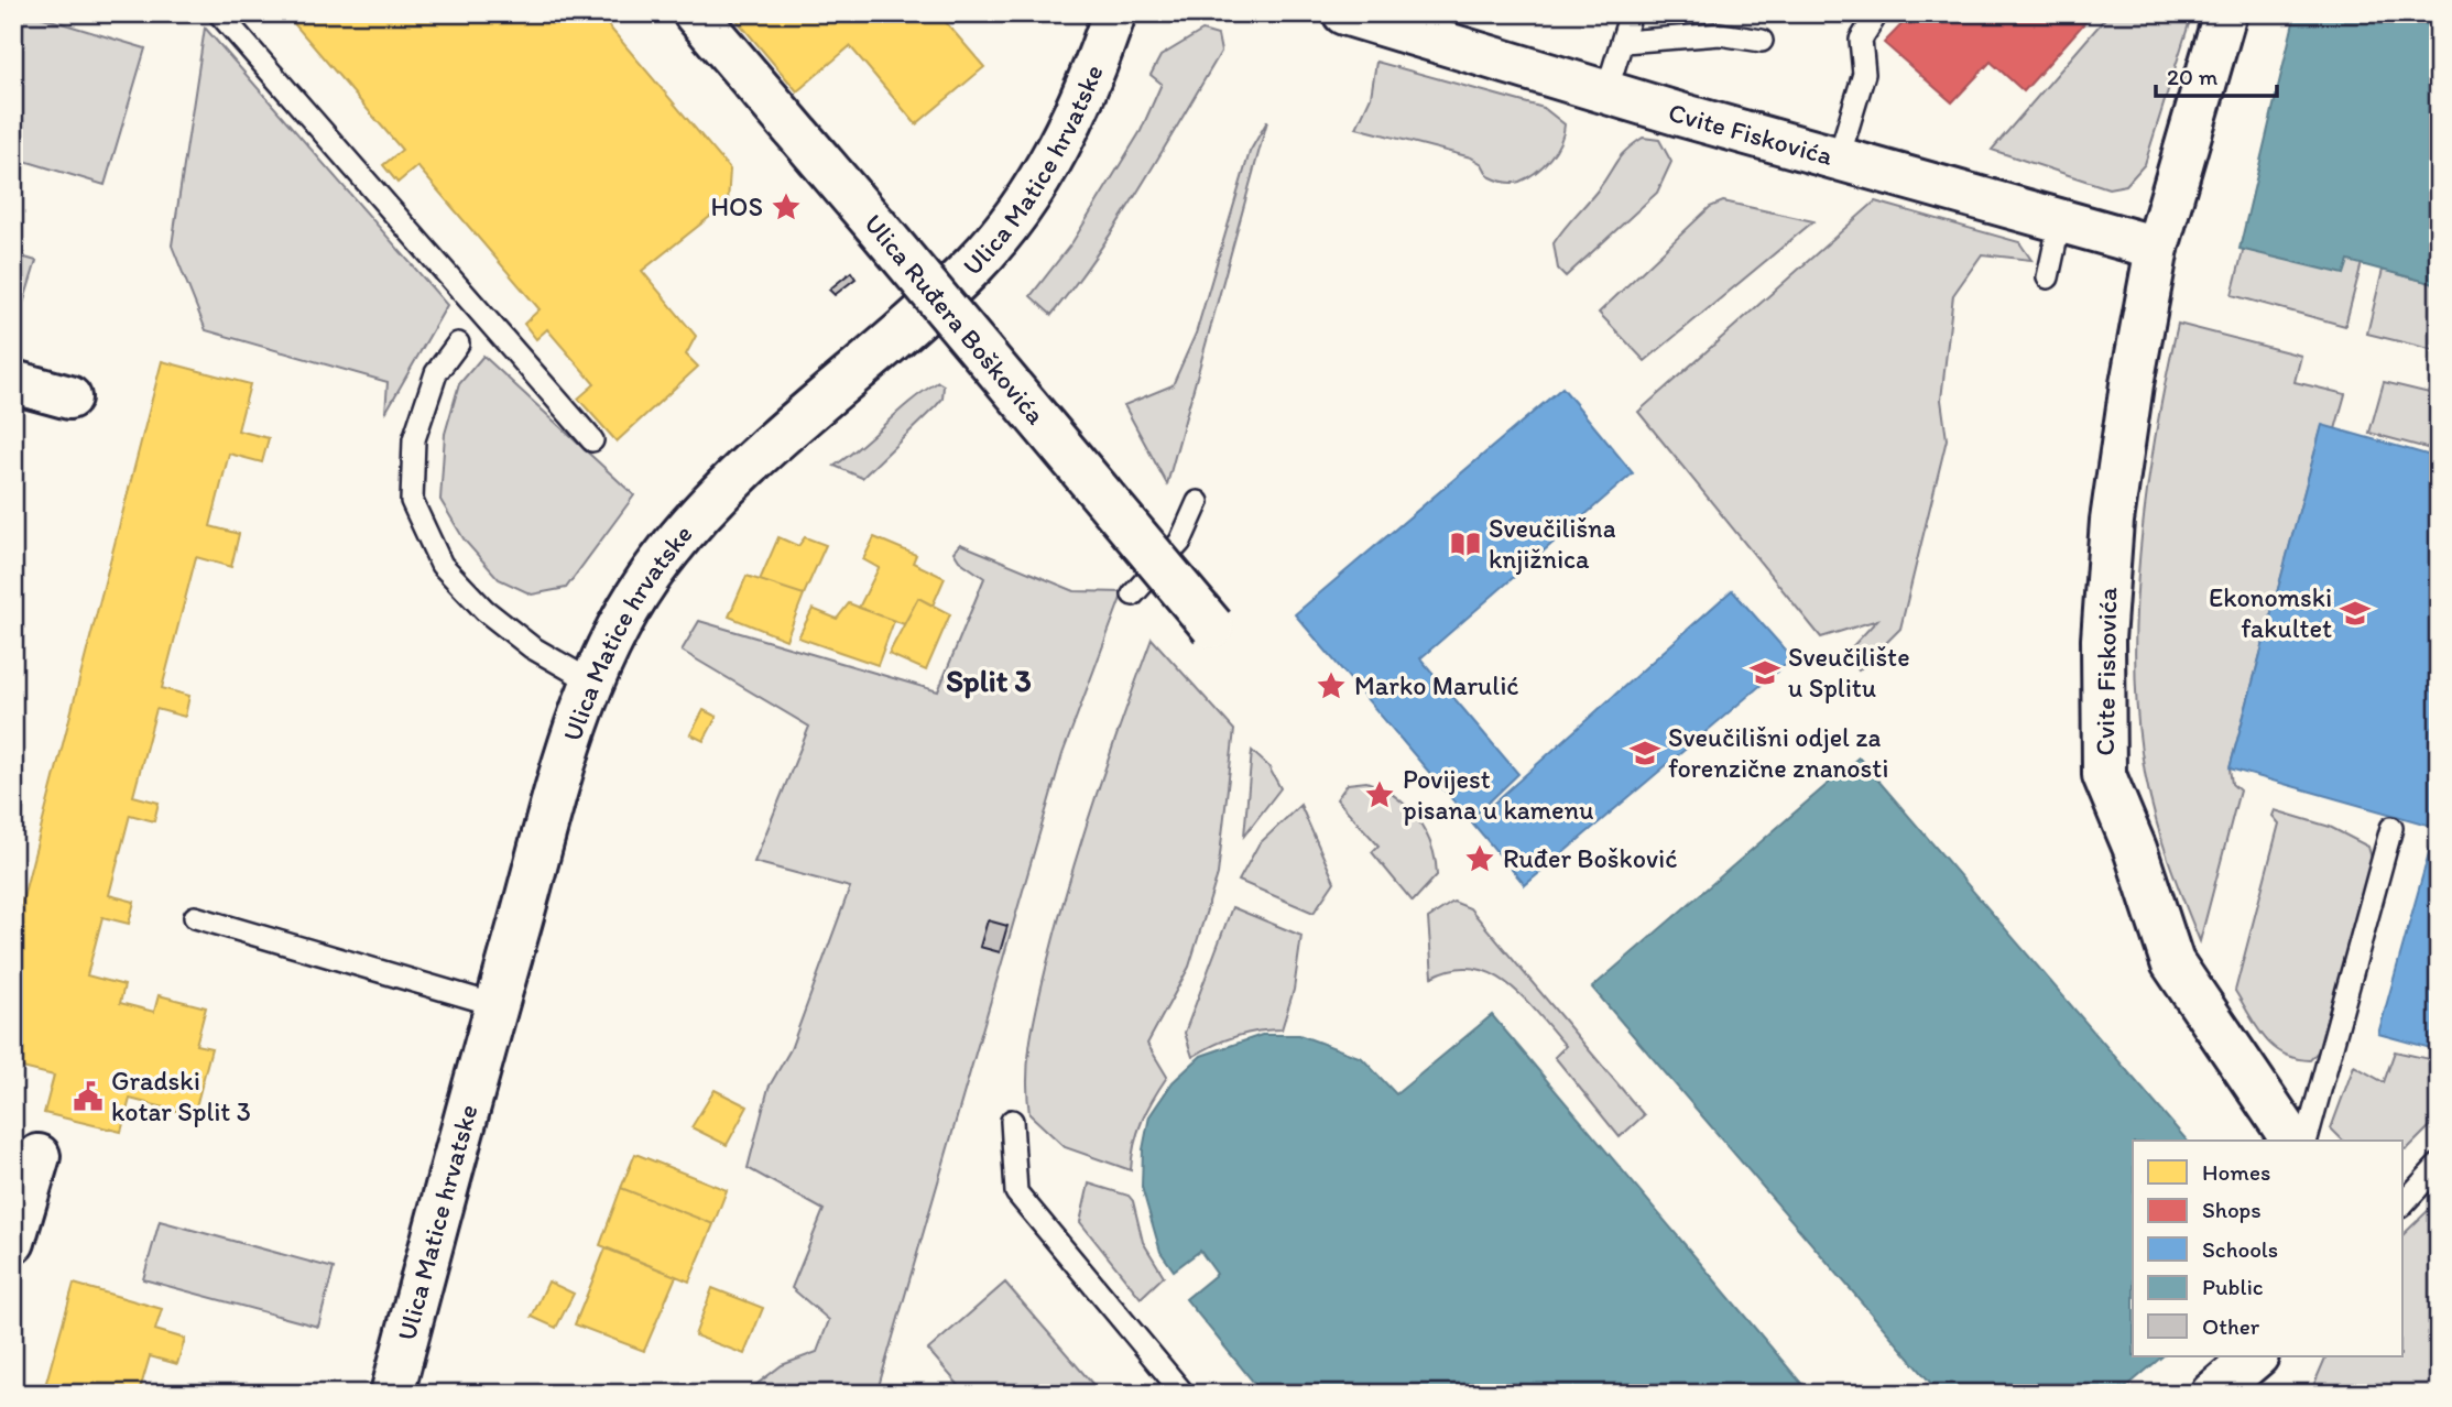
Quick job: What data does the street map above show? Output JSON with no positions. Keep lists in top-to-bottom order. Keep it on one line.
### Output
{"streets":{"street":["Cvite Fiskovića","Ulica Matice hrvatske","Ulica Ruđera Boškovića"]},"districts":["Split 3"],"places":{"place":["HOS","Marko Marulić","Povijest pisana u kamenu","Ruđer Bošković"],"library":["Sveučilišna knjižnica"],"school or university":["Ekonomski fakultet","Sveučilište u Splitu","Sveučilišni odjel za forenzične znanosti"],"public building":["Gradski kotar Split 3"]},"legend":["Homes","Shops","Schools","Public","Other"],"scale_bar":"20 m"}
